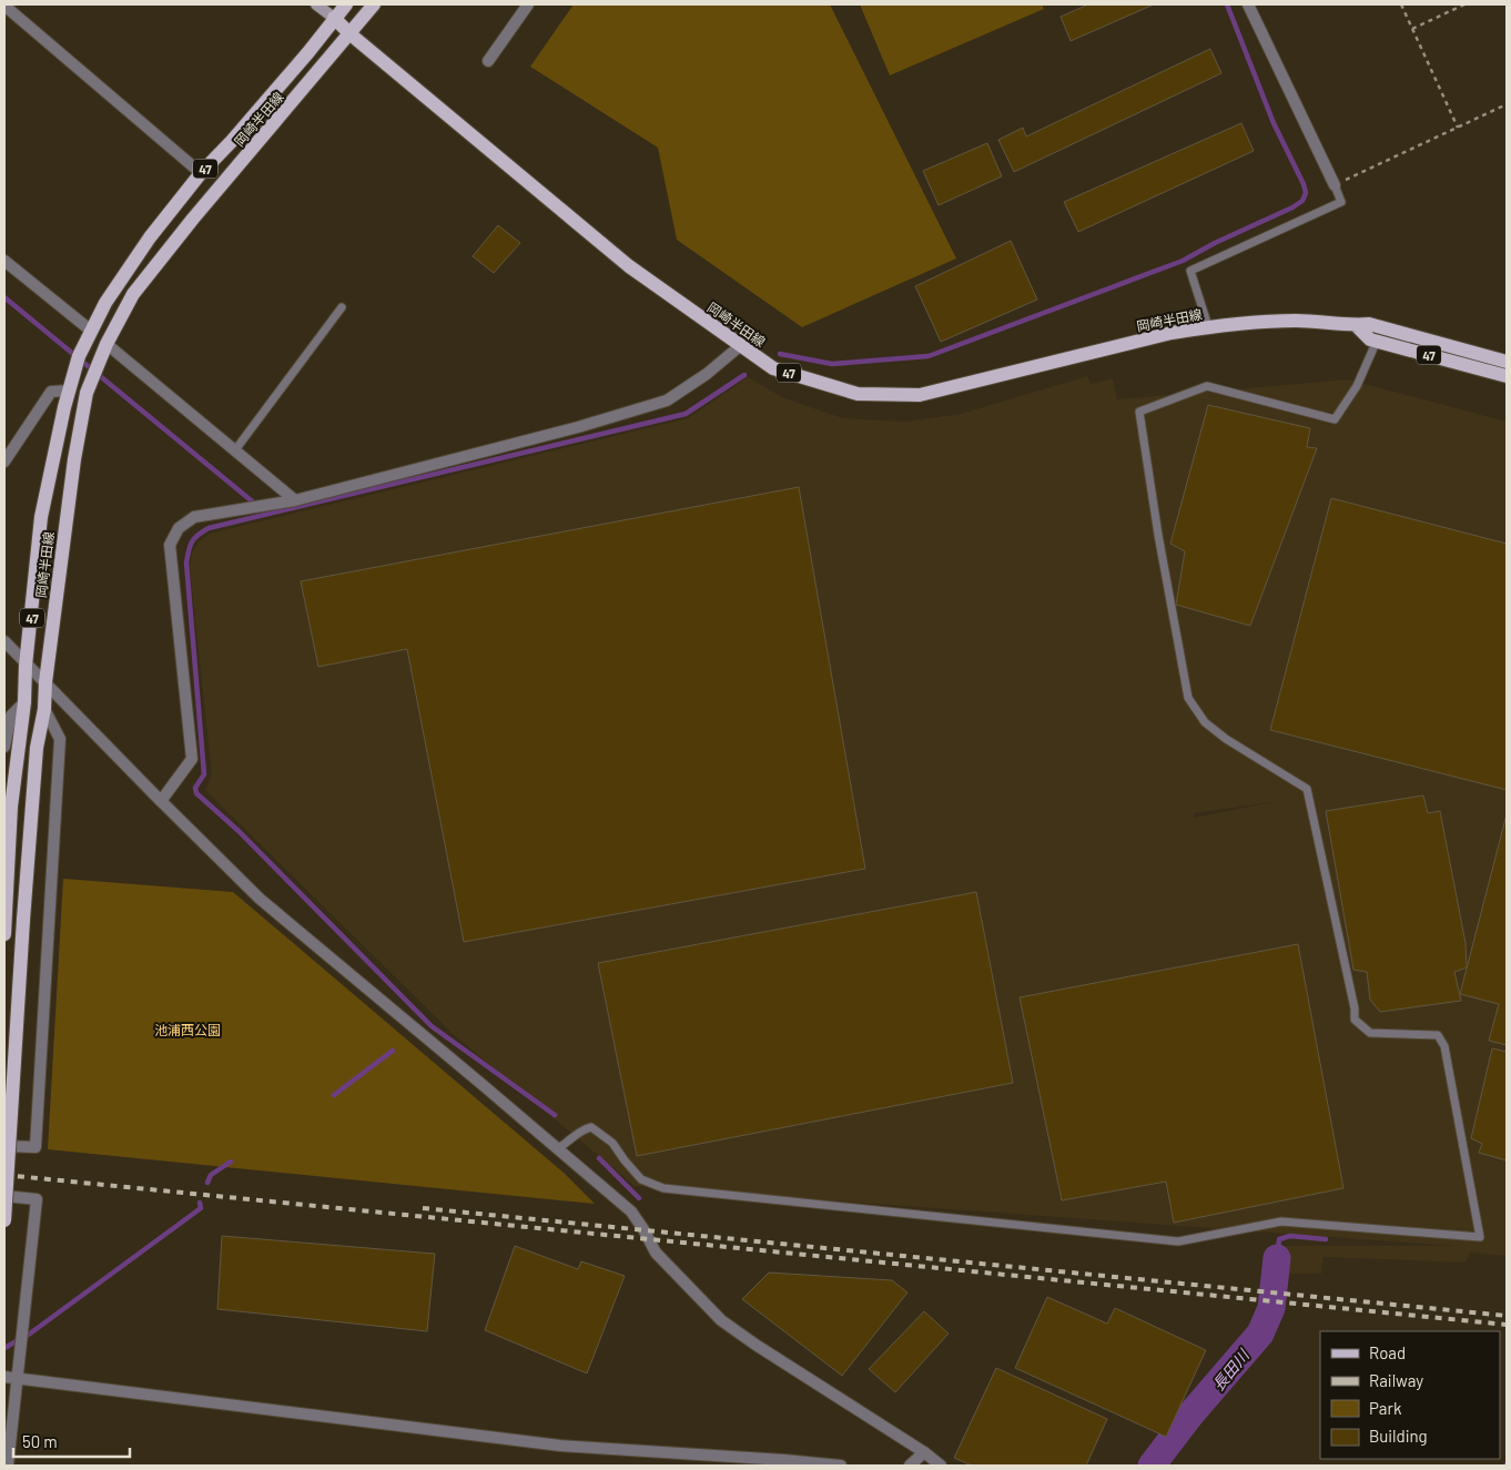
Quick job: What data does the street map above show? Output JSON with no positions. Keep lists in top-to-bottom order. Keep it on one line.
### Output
{"streets":{"main road":["岡崎半田線","47"]},"crossings":[["岡崎半田線","47"]],"water":["長田川"],"parks":["池浦西公園"],"legend":["Road","Railway","Park","Building"],"scale_bar":"50 m"}
